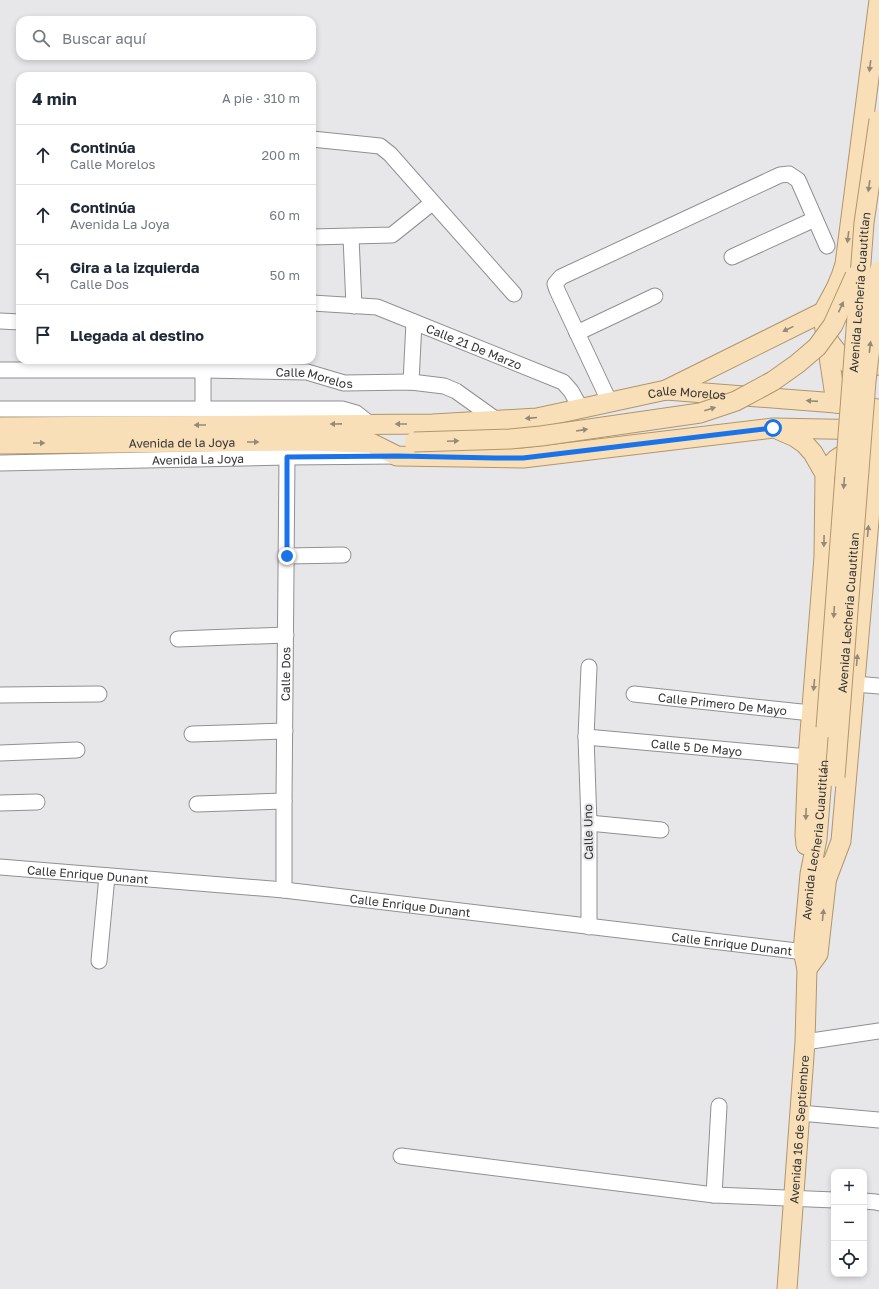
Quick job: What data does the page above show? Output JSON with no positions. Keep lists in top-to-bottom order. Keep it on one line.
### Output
{"streets":{"main road":["Avenida Lecheria Cuautitlan","Calle Morelos","Avenida de la Joya","Avenida Lecheria Cuautitlán","Avenida 16 de Septiembre"],"street":["Calle 21 De Marzo","Avenida La Joya","Calle Dos","Calle Primero De Mayo","Calle 5 De Mayo","Calle Uno","Calle Enrique Dunant"]},"crossings":[["Avenida Lecheria Cuautitlan","Avenida Lecheria Cuautitlán"],["Avenida Lecheria Cuautitlan","Calle Enrique Dunant"],["Avenida Lecheria Cuautitlan","Avenida 16 de Septiembre"],["Calle 21 De Marzo","Calle Morelos"],["Calle Morelos","Avenida de la Joya"],["Avenida La Joya","Calle Dos"],["Calle Dos","Calle Enrique Dunant"],["Calle 5 De Mayo","Calle Uno"],["Calle Uno","Calle Enrique Dunant"],["Calle Enrique Dunant","Avenida 16 de Septiembre"]],"page":{"search":"Buscar aquí","heading":["4 min","A pie · 310 m"],"list":[["Continúa","Calle Morelos","200 m"],["Continúa","Avenida La Joya","60 m"],["Gira a la izquierda","Calle Dos","50 m"],"Llegada al destino"],"map_buttons":["+","−"]}}
